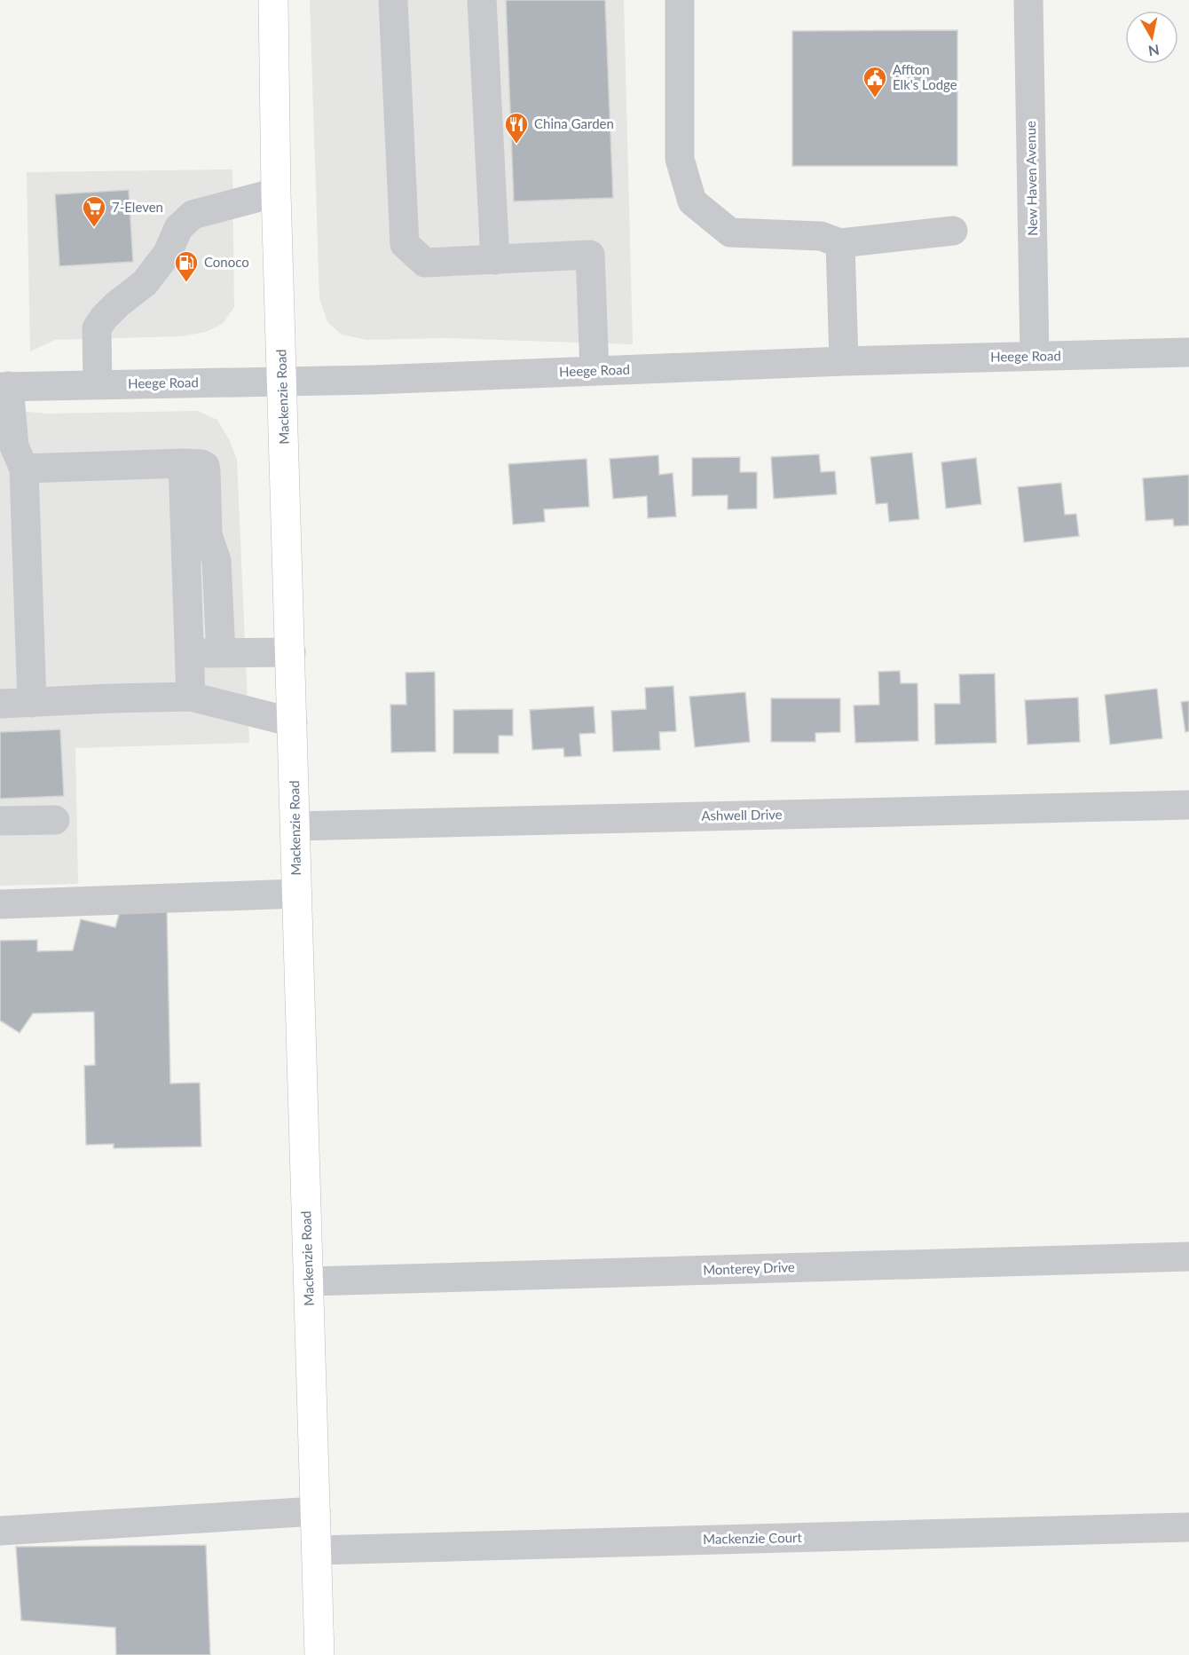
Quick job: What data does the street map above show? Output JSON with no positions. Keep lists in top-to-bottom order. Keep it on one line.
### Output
{"streets":{"main road":["Mackenzie Road"],"street":["New Haven Avenue","Heege Road","Ashwell Drive","Monterey Drive","Mackenzie Court"]},"crossings":[["New Haven Avenue","Heege Road"],["Heege Road","Mackenzie Road"],["Mackenzie Road","Ashwell Drive"],["Mackenzie Road","Monterey Drive"],["Mackenzie Road","Mackenzie Court"]],"places":{"public building":["Affton Elk's Lodge"],"restaurant":["China Garden"],"supermarket":["7-Eleven"],"fuel station":["Conoco"]},"north":"bottom"}
